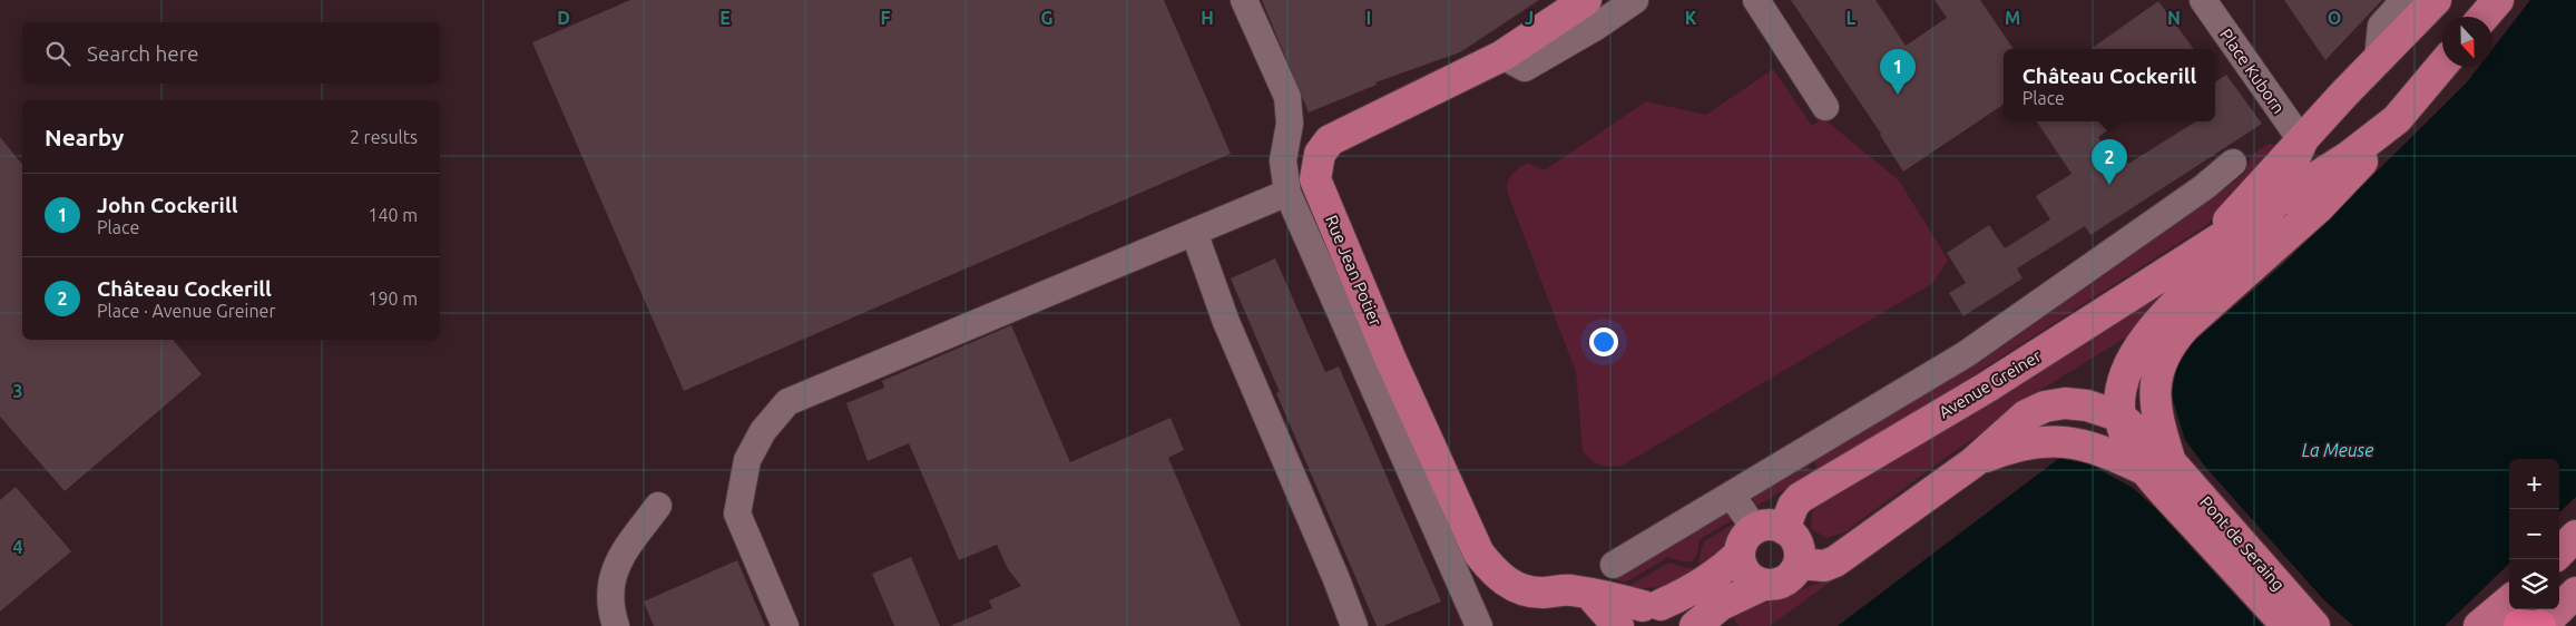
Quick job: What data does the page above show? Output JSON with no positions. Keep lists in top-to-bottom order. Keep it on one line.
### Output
{"streets":{"main road":["Rue Jean Potier","Avenue Greiner","Pont de Seraing"],"street":["Place Kuborn"]},"crossings":[["Place Kuborn","Avenue Greiner"]],"water":["La Meuse"],"north":"bottom","page":{"search":"Search here","pins":["1","2"],"popup":["Château Cockerill","Place"],"heading":["Nearby","2 results"],"list":[{"mark":"1","name":"John Cockerill","note":"Place","value":"140 m"},{"mark":"2","name":"Château Cockerill","note":"Place · Avenue Greiner","value":"190 m"}],"map_buttons":["+","−"]},"grid":{"columns":["D","E","F","G","H","I","J","K","L","M","N","O"],"rows":["3","4"]}}
